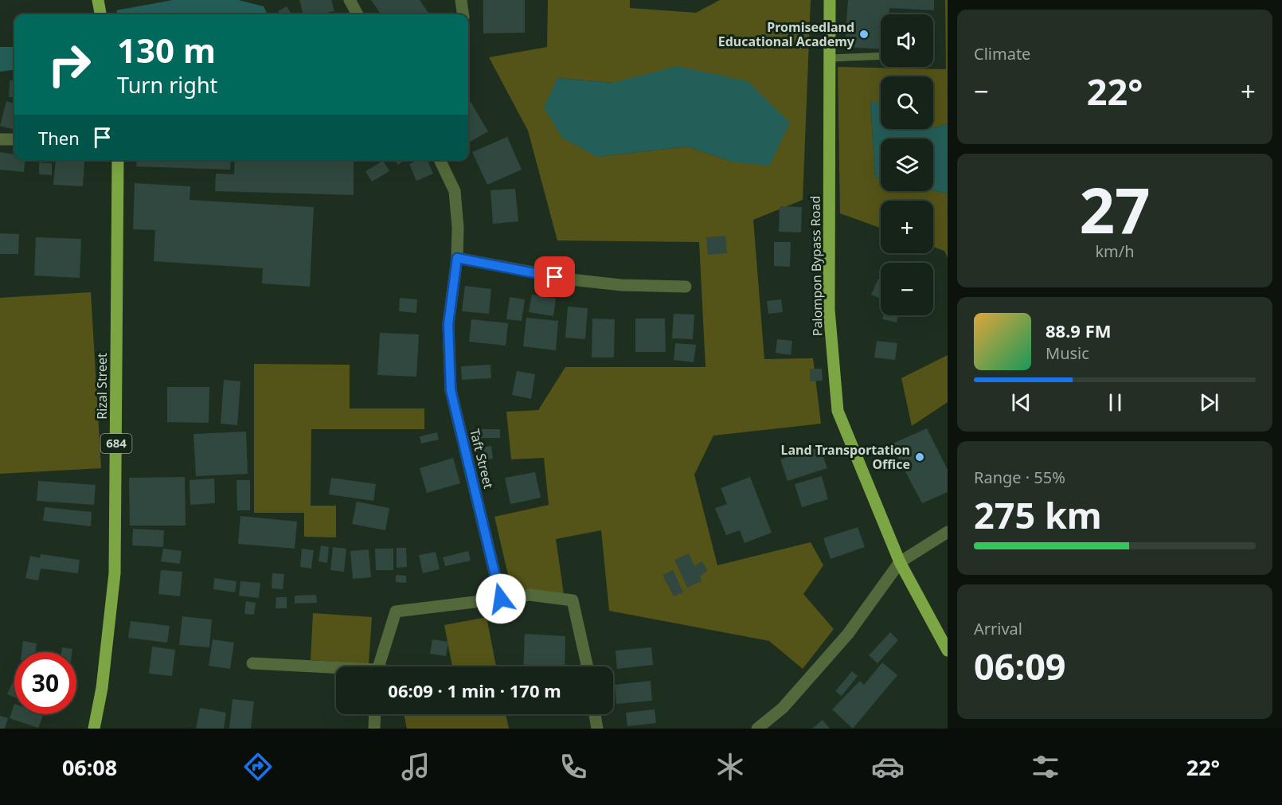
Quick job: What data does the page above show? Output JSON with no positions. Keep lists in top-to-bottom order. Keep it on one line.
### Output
{"streets":{"main road":["Palompon Bypass Road","Rizal Street","684"],"street":["Taft Street"]},"places":["Promisedland Educational Academy","Land Transportation Office"],"page":{"tile":["Climate",["27","km/h"],["Range · 55%","275 km"],["Arrival","06:09"]],"map_buttons":["+","−"],"turn":["130 m","Turn right"],"heat":["−","22°","+"],"then":"Then","song":["88.9 FM","Music"],"limit":"30","trip":"06:09 · 1 min · 170 m","tabs":["06:08","22°"]}}
